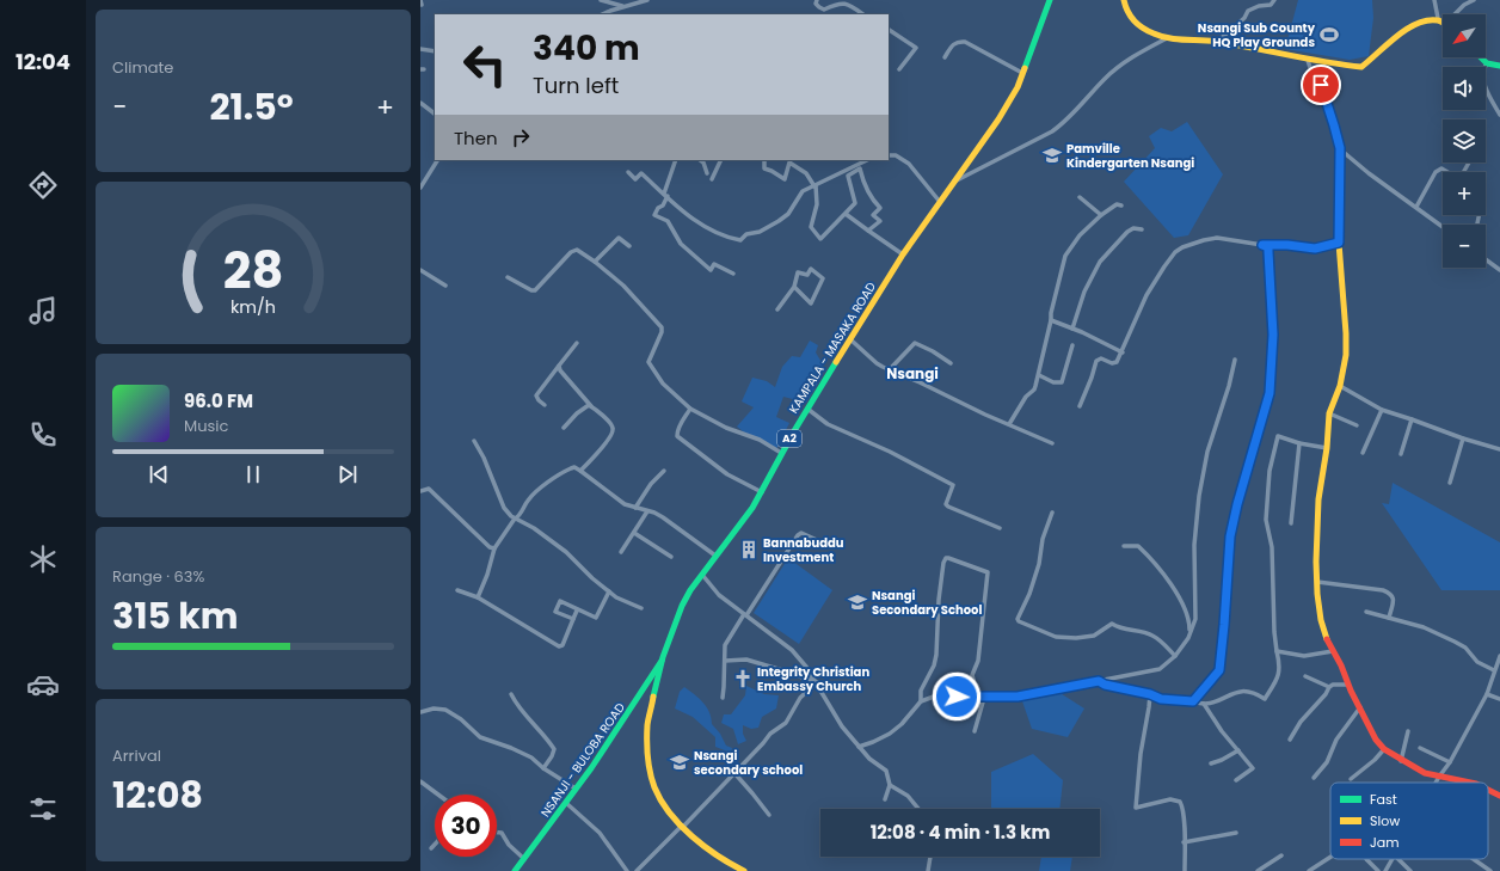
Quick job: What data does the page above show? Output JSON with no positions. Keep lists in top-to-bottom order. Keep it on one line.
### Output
{"streets":{"main road":["KAMPALA - MASAKA ROAD","A2","NSANJI - BULOBA ROAD"]},"crossings":[["KAMPALA - MASAKA ROAD","NSANJI - BULOBA ROAD"]],"districts":["Nsangi"],"places":{"sports":["Nsangi Sub County HQ Play Grounds"],"school or university":["Pamville Kindergarten Nsangi","Nsangi Secondary School","Nsangi secondary school"],"building":["Bannabuddu Investment"],"church":["Integrity Christian Embassy Church"]},"legend":["Fast","Slow","Jam"],"north":"bottom left","page":{"tabs":"12:04","tile":["Climate",["Range · 63%","315 km"],["Arrival","12:08"]],"map_buttons":["+","−"],"turn":["340 m","Turn left"],"heat":["−","21.5°","+"],"then":"Then","song":["96.0 FM","Music"],"limit":"30","trip":"12:08 · 4 min · 1.3 km","gauge":["28","km/h"]}}
